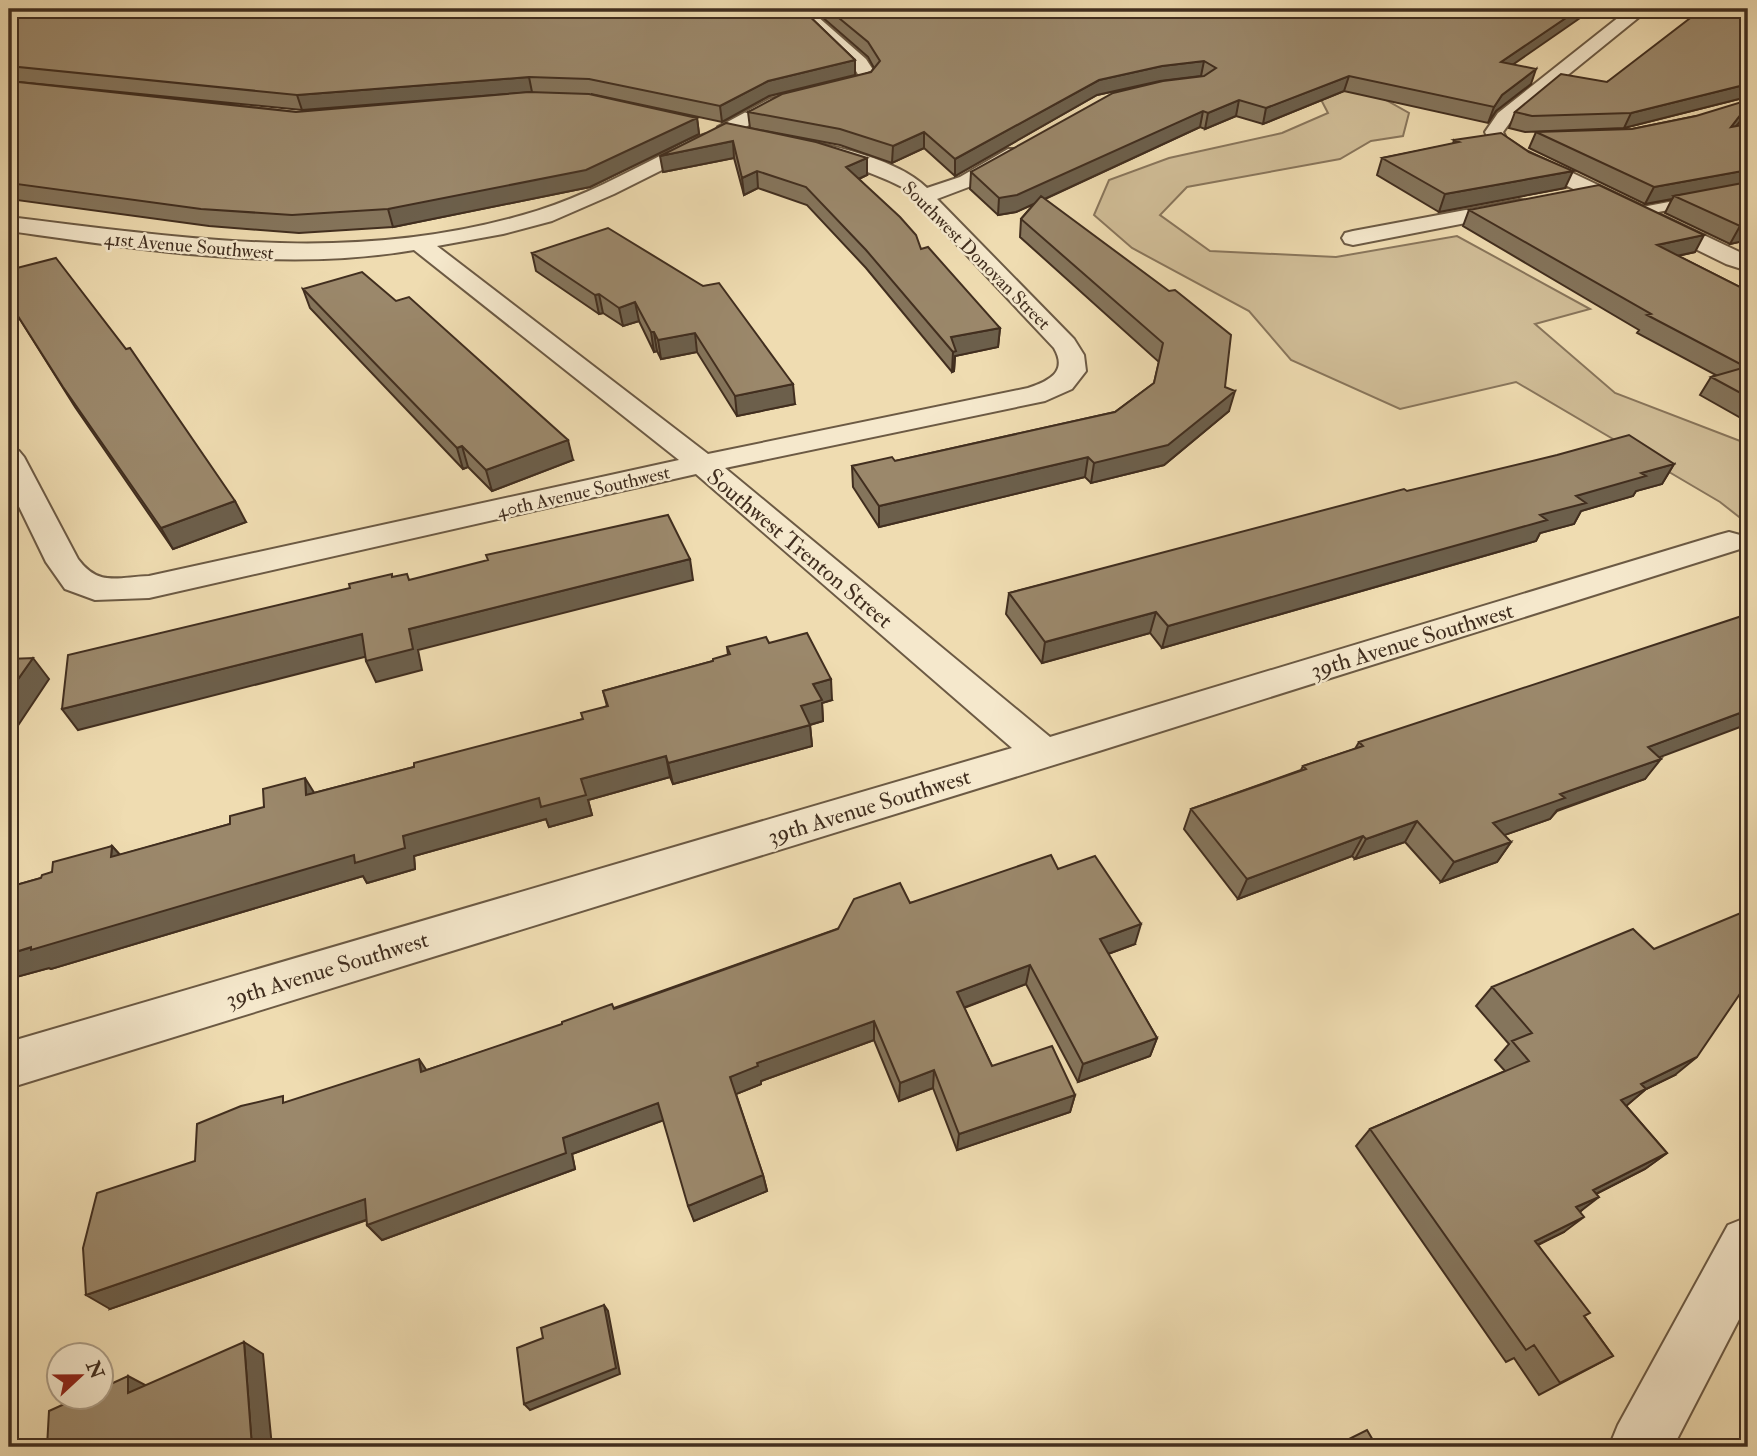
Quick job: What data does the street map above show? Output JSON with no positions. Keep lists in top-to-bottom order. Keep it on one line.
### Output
{"streets":{"street":["41st Avenue Southwest","Southwest Donovan Street","40th Avenue Southwest","Southwest Trenton Street","39th Avenue Southwest"]},"crossings":[["41st Avenue Southwest","Southwest Donovan Street"],["41st Avenue Southwest","Southwest Trenton Street"],["Southwest Donovan Street","40th Avenue Southwest"],["40th Avenue Southwest","Southwest Trenton Street"],["Southwest Trenton Street","39th Avenue Southwest"]],"north":"right"}
